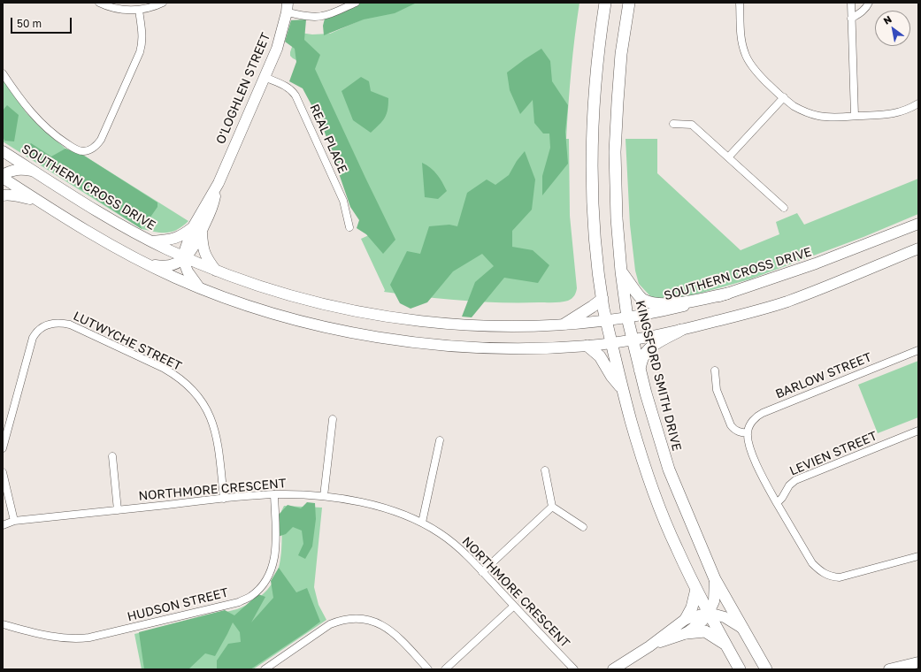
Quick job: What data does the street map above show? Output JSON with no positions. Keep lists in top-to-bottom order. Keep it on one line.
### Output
{"streets":{"main road":["O'LOGHLEN STREET","SOUTHERN CROSS DRIVE","KINGSFORD SMITH DRIVE"],"street":["REAL PLACE","LUTWYCHE STREET","BARLOW STREET","LEVIEN STREET","NORTHMORE CRESCENT","HUDSON STREET"]},"crossings":[["O'LOGHLEN STREET","REAL PLACE"],["O'LOGHLEN STREET","SOUTHERN CROSS DRIVE"],["SOUTHERN CROSS DRIVE","KINGSFORD SMITH DRIVE"],["LUTWYCHE STREET","NORTHMORE CRESCENT"],["NORTHMORE CRESCENT","HUDSON STREET"]],"scale_bar":"50 m","north":"top left"}
